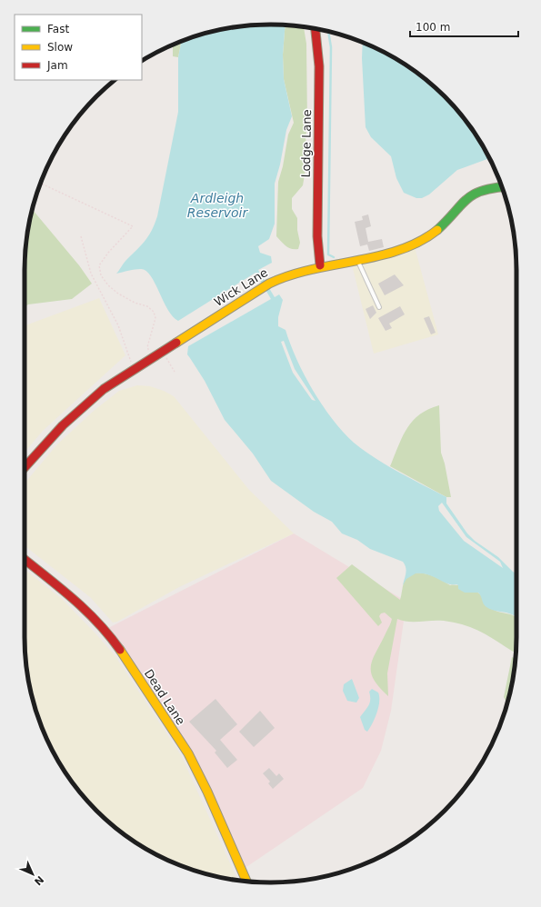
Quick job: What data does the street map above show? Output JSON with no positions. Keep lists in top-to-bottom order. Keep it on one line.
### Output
{"streets":{"street":["Lodge Lane","Wick Lane","Dead Lane"]},"crossings":[["Lodge Lane","Wick Lane"]],"water":["Ardleigh Reservoir"],"legend":["Fast","Slow","Jam"],"scale_bar":"100 m","north":"bottom right"}
